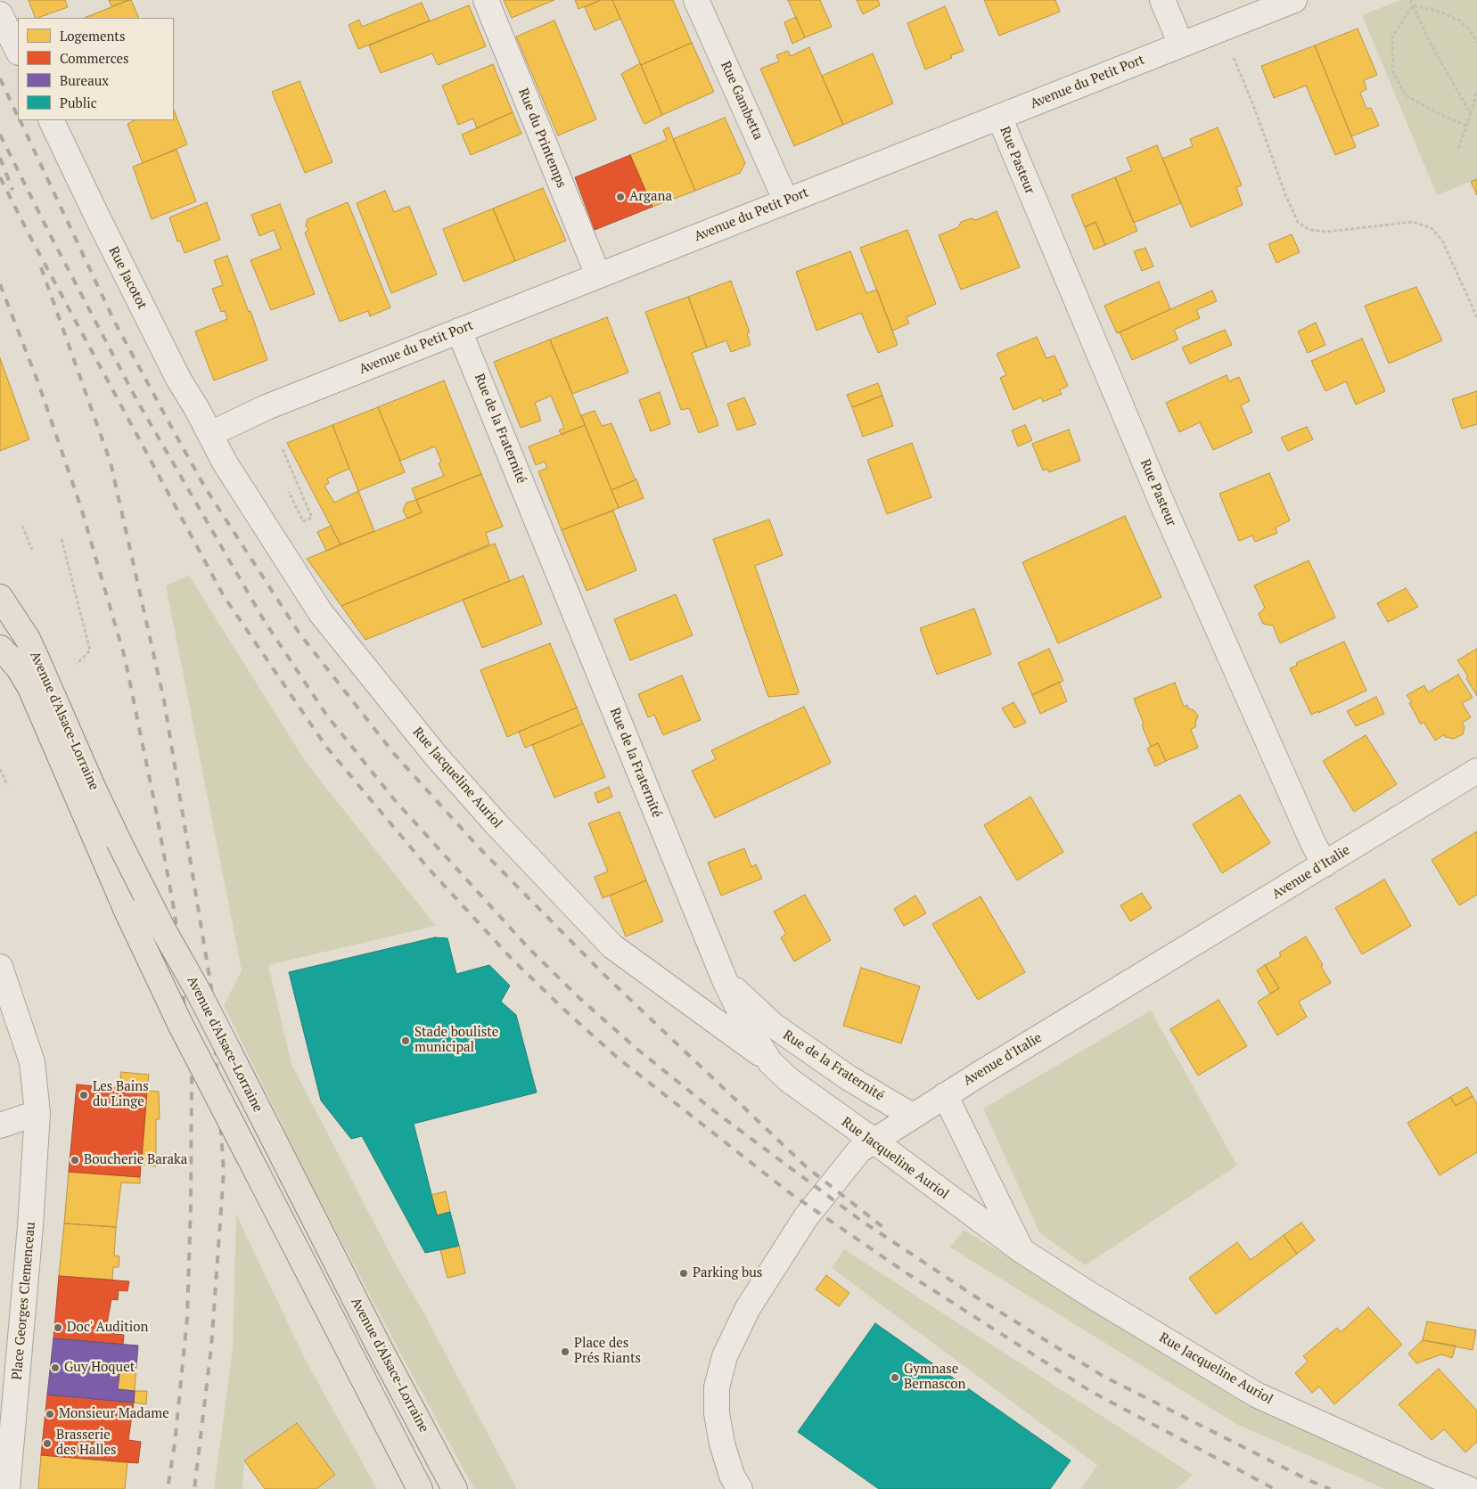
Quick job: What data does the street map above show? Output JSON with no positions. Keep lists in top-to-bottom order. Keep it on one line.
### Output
{"streets":{"main road":["Avenue d'Alsace-Lorraine"],"street":["Avenue du Petit Port","Rue Gambetta","Rue du Printemps","Rue Pasteur","Rue Jacotot","Rue de la Fraternité","Rue Jacqueline Auriol","Avenue d'Italie","Place Georges Clemenceau"]},"crossings":[["Avenue du Petit Port","Rue Gambetta"],["Avenue du Petit Port","Rue du Printemps"],["Avenue du Petit Port","Rue Pasteur"],["Avenue du Petit Port","Rue Jacotot"],["Avenue du Petit Port","Rue de la Fraternité"],["Avenue du Petit Port","Rue Jacqueline Auriol"],["Rue Pasteur","Avenue d'Italie"],["Rue Jacotot","Rue Jacqueline Auriol"],["Rue de la Fraternité","Rue Jacqueline Auriol"],["Rue de la Fraternité","Avenue d'Italie"],["Rue Jacqueline Auriol","Avenue d'Italie"]],"places":["Argana","Stade bouliste municipal","Les Bains du Linge","Boucherie Baraka","Parking bus","Doc' Audition","Place des Prés Riants","Guy Hoquet","Gymnase Bernascon","Monsieur Madame","Brasserie des Halles"],"legend":["Logements","Commerces","Bureaux","Public"]}
